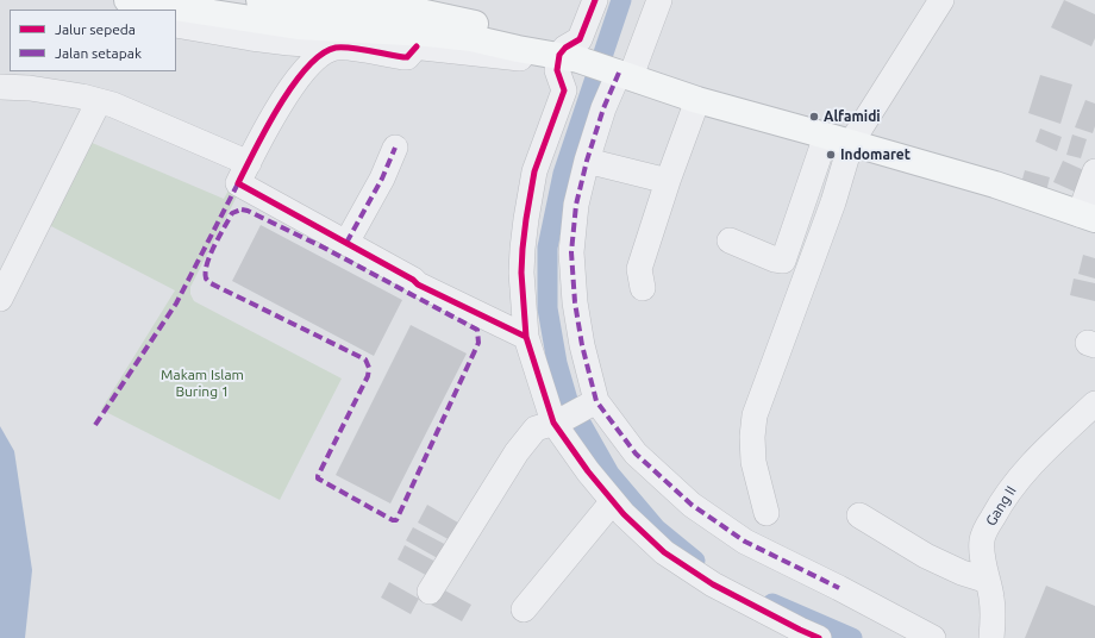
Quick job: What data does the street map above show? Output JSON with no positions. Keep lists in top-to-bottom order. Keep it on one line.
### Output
{"streets":{"street":["Gang II"]},"parks":["Makam Islam Buring 1"],"places":["Alfamidi","Indomaret"],"legend":["Jalur sepeda","Jalan setapak"]}
